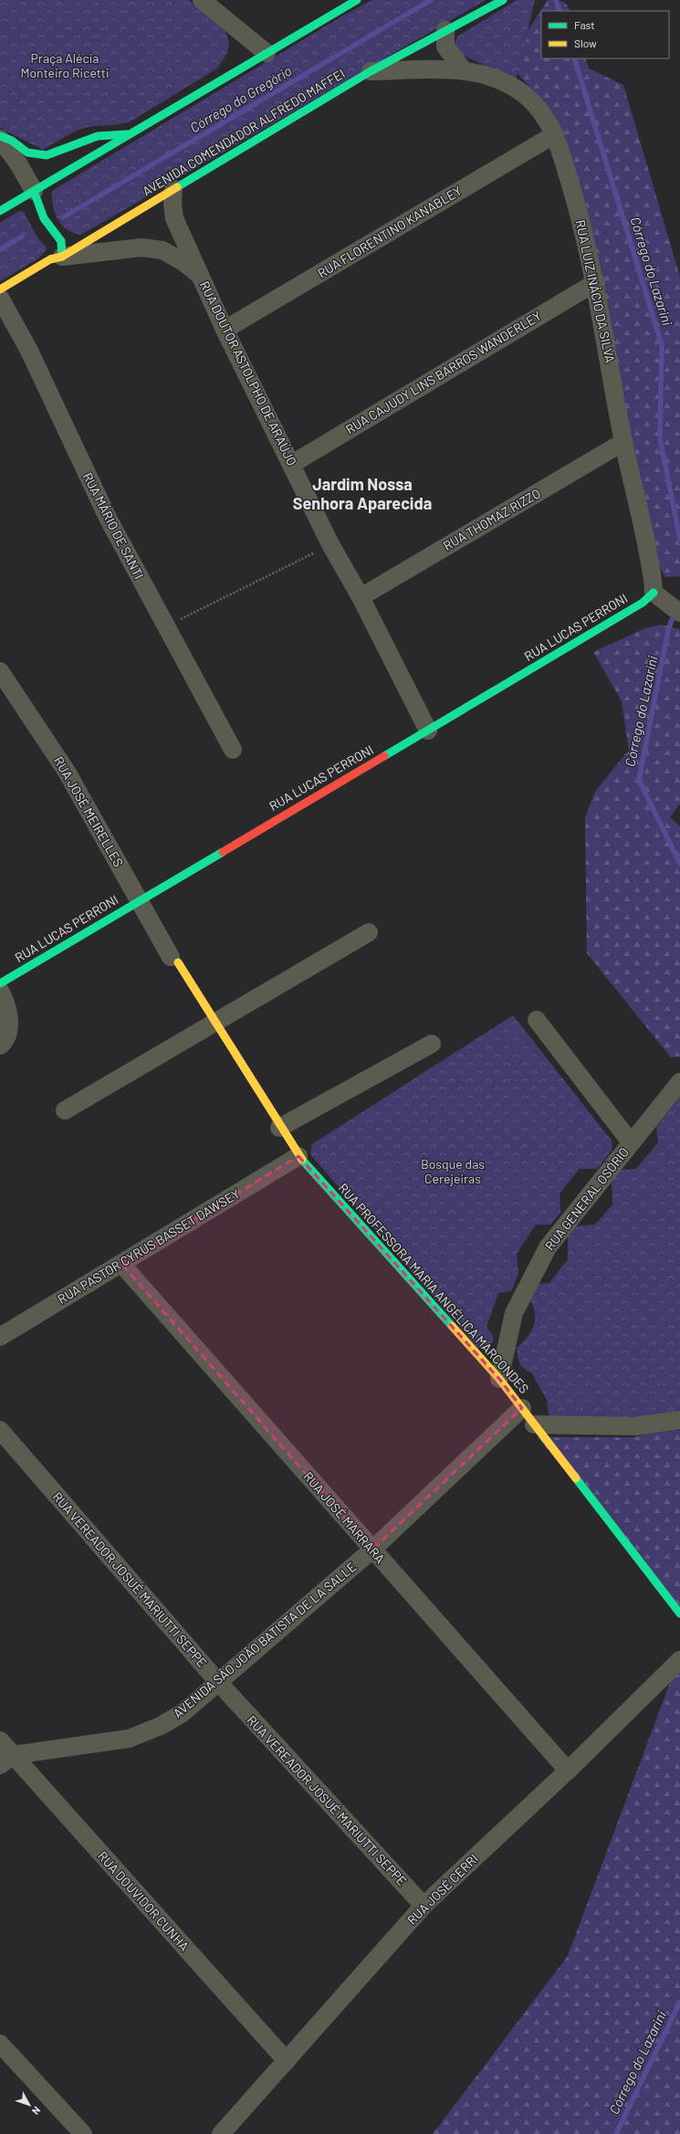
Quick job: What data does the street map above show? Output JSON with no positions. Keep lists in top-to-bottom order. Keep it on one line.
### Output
{"streets":{"street":["AVENIDA COMENDADOR ALFREDO MAFFEI","RUA FLORENTINO KANABLEY","RUA LUIZ INÁCIO DA SILVA","RUA CAJUDY LINS BARROS WANDERLEY","RUA DOUTOR ASTOLPHO DE ARAÚJO","RUA THOMAZ RIZZO","RUA MÁRIO DE SANTI","RUA LUCAS PERRONI","RUA JOSÉ MEIRELLES","RUA GENERAL OSÓRIO","RUA PASTOR CYRUS BASSET DAWSEY","RUA PROFESSORA MARIA ANGÉLICA MARCONDES","RUA JOSÉ MARRARA","RUA VEREADOR JOSUÉ MARIUTTI SEPPE","AVENIDA SÃO JOÃO BATISTA DE LA SALLE","RUA JOSÉ CERRI","RUA DOUVIDOR CUNHA"]},"crossings":[["AVENIDA COMENDADOR ALFREDO MAFFEI","RUA LUIZ INÁCIO DA SILVA"],["AVENIDA COMENDADOR ALFREDO MAFFEI","RUA DOUTOR ASTOLPHO DE ARAÚJO"],["RUA FLORENTINO KANABLEY","RUA LUIZ INÁCIO DA SILVA"],["RUA FLORENTINO KANABLEY","RUA DOUTOR ASTOLPHO DE ARAÚJO"],["RUA LUIZ INÁCIO DA SILVA","RUA CAJUDY LINS BARROS WANDERLEY"],["RUA LUIZ INÁCIO DA SILVA","RUA THOMAZ RIZZO"],["RUA LUIZ INÁCIO DA SILVA","RUA LUCAS PERRONI"],["RUA CAJUDY LINS BARROS WANDERLEY","RUA DOUTOR ASTOLPHO DE ARAÚJO"],["RUA DOUTOR ASTOLPHO DE ARAÚJO","RUA THOMAZ RIZZO"],["RUA DOUTOR ASTOLPHO DE ARAÚJO","RUA LUCAS PERRONI"],["RUA LUCAS PERRONI","RUA JOSÉ MEIRELLES"],["RUA JOSÉ MEIRELLES","RUA PROFESSORA MARIA ANGÉLICA MARCONDES"],["RUA GENERAL OSÓRIO","RUA PROFESSORA MARIA ANGÉLICA MARCONDES"],["RUA PASTOR CYRUS BASSET DAWSEY","RUA PROFESSORA MARIA ANGÉLICA MARCONDES"],["RUA PASTOR CYRUS BASSET DAWSEY","RUA JOSÉ MARRARA"],["RUA PROFESSORA MARIA ANGÉLICA MARCONDES","AVENIDA SÃO JOÃO BATISTA DE LA SALLE"],["RUA JOSÉ MARRARA","AVENIDA SÃO JOÃO BATISTA DE LA SALLE"],["RUA JOSÉ MARRARA","RUA JOSÉ CERRI"],["RUA VEREADOR JOSUÉ MARIUTTI SEPPE","AVENIDA SÃO JOÃO BATISTA DE LA SALLE"],["RUA VEREADOR JOSUÉ MARIUTTI SEPPE","RUA JOSÉ CERRI"],["AVENIDA SÃO JOÃO BATISTA DE LA SALLE","RUA DOUVIDOR CUNHA"],["RUA JOSÉ CERRI","RUA DOUVIDOR CUNHA"]],"districts":["Jardim Nossa Senhora Aparecida"],"water":["Córrego do Gregório","Córrego do Lazarini"],"parks":["Praça Alécia Monteiro Ricetti","Bosque das Cerejeiras"],"legend":["Fast","Slow"],"north":"bottom right"}
